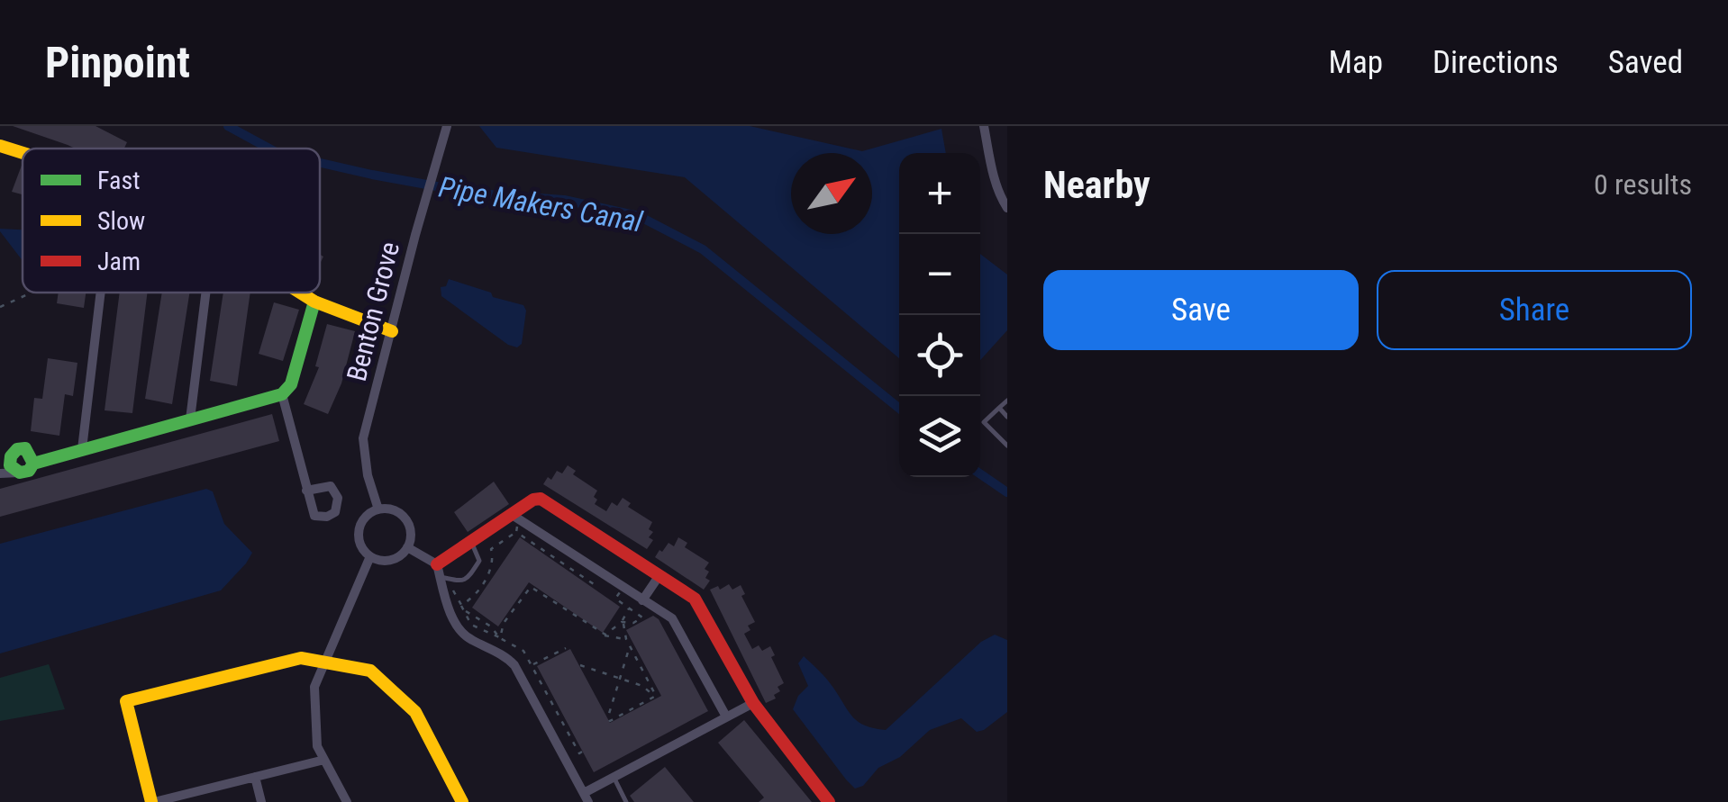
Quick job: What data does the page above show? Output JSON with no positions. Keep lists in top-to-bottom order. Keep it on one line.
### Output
{"streets":{"street":["Benton Grove"]},"water":["Pipe Makers Canal"],"legend":["Fast","Slow","Jam"],"north":"top right","page":{"header":"Pinpoint","nav":["Map","Directions","Saved"],"heading":["Nearby","0 results"],"map_buttons":["+","−"],"buttons":["Save","Share"]}}
